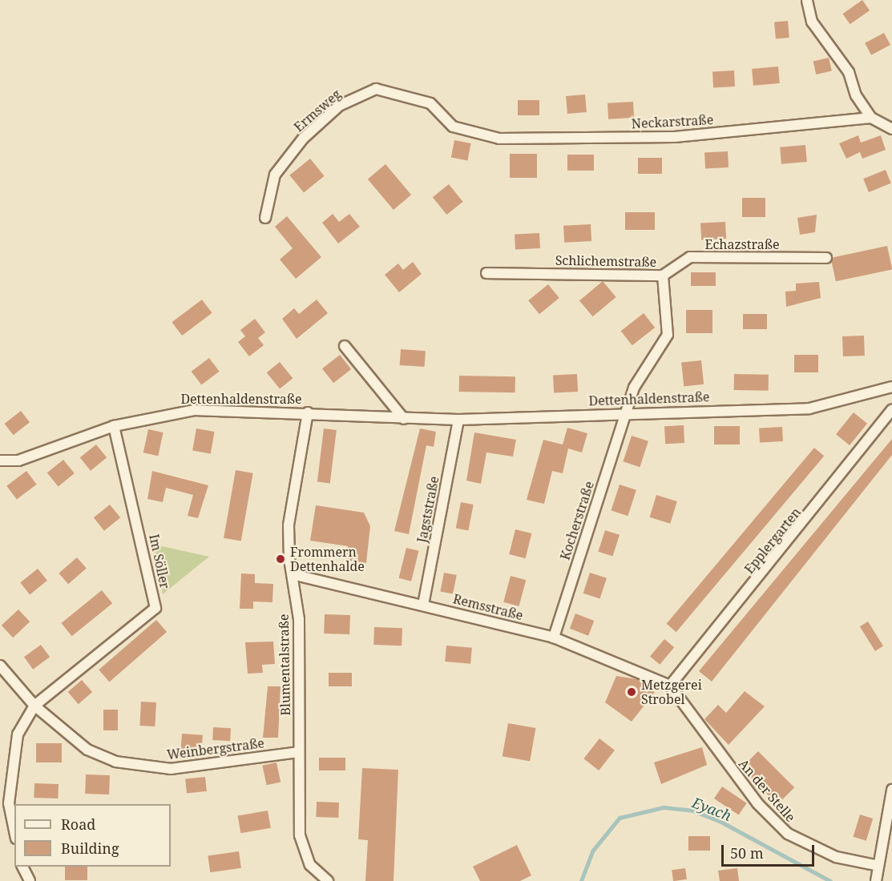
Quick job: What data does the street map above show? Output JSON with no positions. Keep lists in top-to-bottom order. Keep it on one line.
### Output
{"streets":{"street":["Ermsweg","Neckarstraße","Echazstraße","Schlichemstraße","Dettenhaldenstraße","Jagststraße","Kocherstraße","Epplergarten","Im Söller","Remsstraße","Blumentalstraße","Weinbergstraße","An der Stelle"]},"crossings":[["Ermsweg","Neckarstraße"],["Echazstraße","Schlichemstraße"],["Schlichemstraße","Dettenhaldenstraße"],["Schlichemstraße","Kocherstraße"],["Dettenhaldenstraße","Jagststraße"],["Dettenhaldenstraße","Kocherstraße"],["Dettenhaldenstraße","Im Söller"],["Dettenhaldenstraße","Blumentalstraße"],["Jagststraße","Remsstraße"],["Kocherstraße","Remsstraße"],["Epplergarten","Remsstraße"],["Epplergarten","An der Stelle"],["Im Söller","Weinbergstraße"],["Remsstraße","Blumentalstraße"],["Remsstraße","An der Stelle"],["Blumentalstraße","Weinbergstraße"]],"water":["Eyach"],"places":["Frommern Dettenhalde","Metzgerei Strobel"],"legend":["Road","Building"],"scale_bar":"50 m"}
